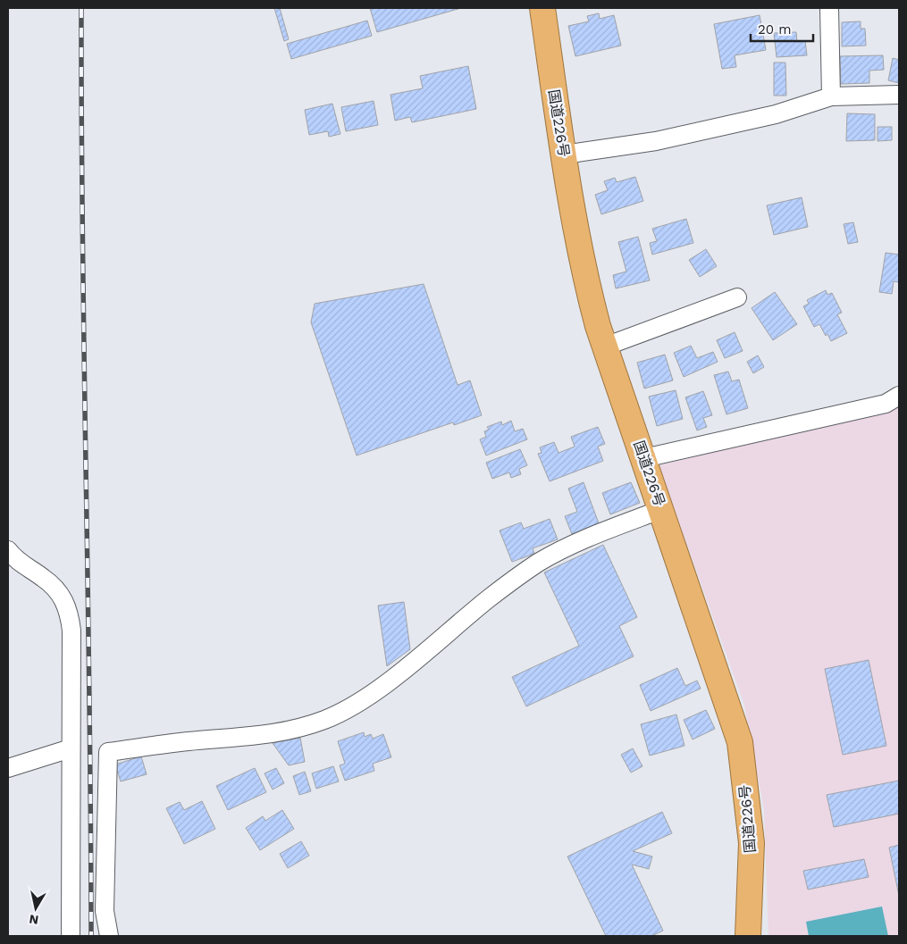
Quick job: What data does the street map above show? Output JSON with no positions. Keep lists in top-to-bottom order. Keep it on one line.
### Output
{"streets":{"highway":["国道226号"]},"scale_bar":"20 m","north":"bottom"}
